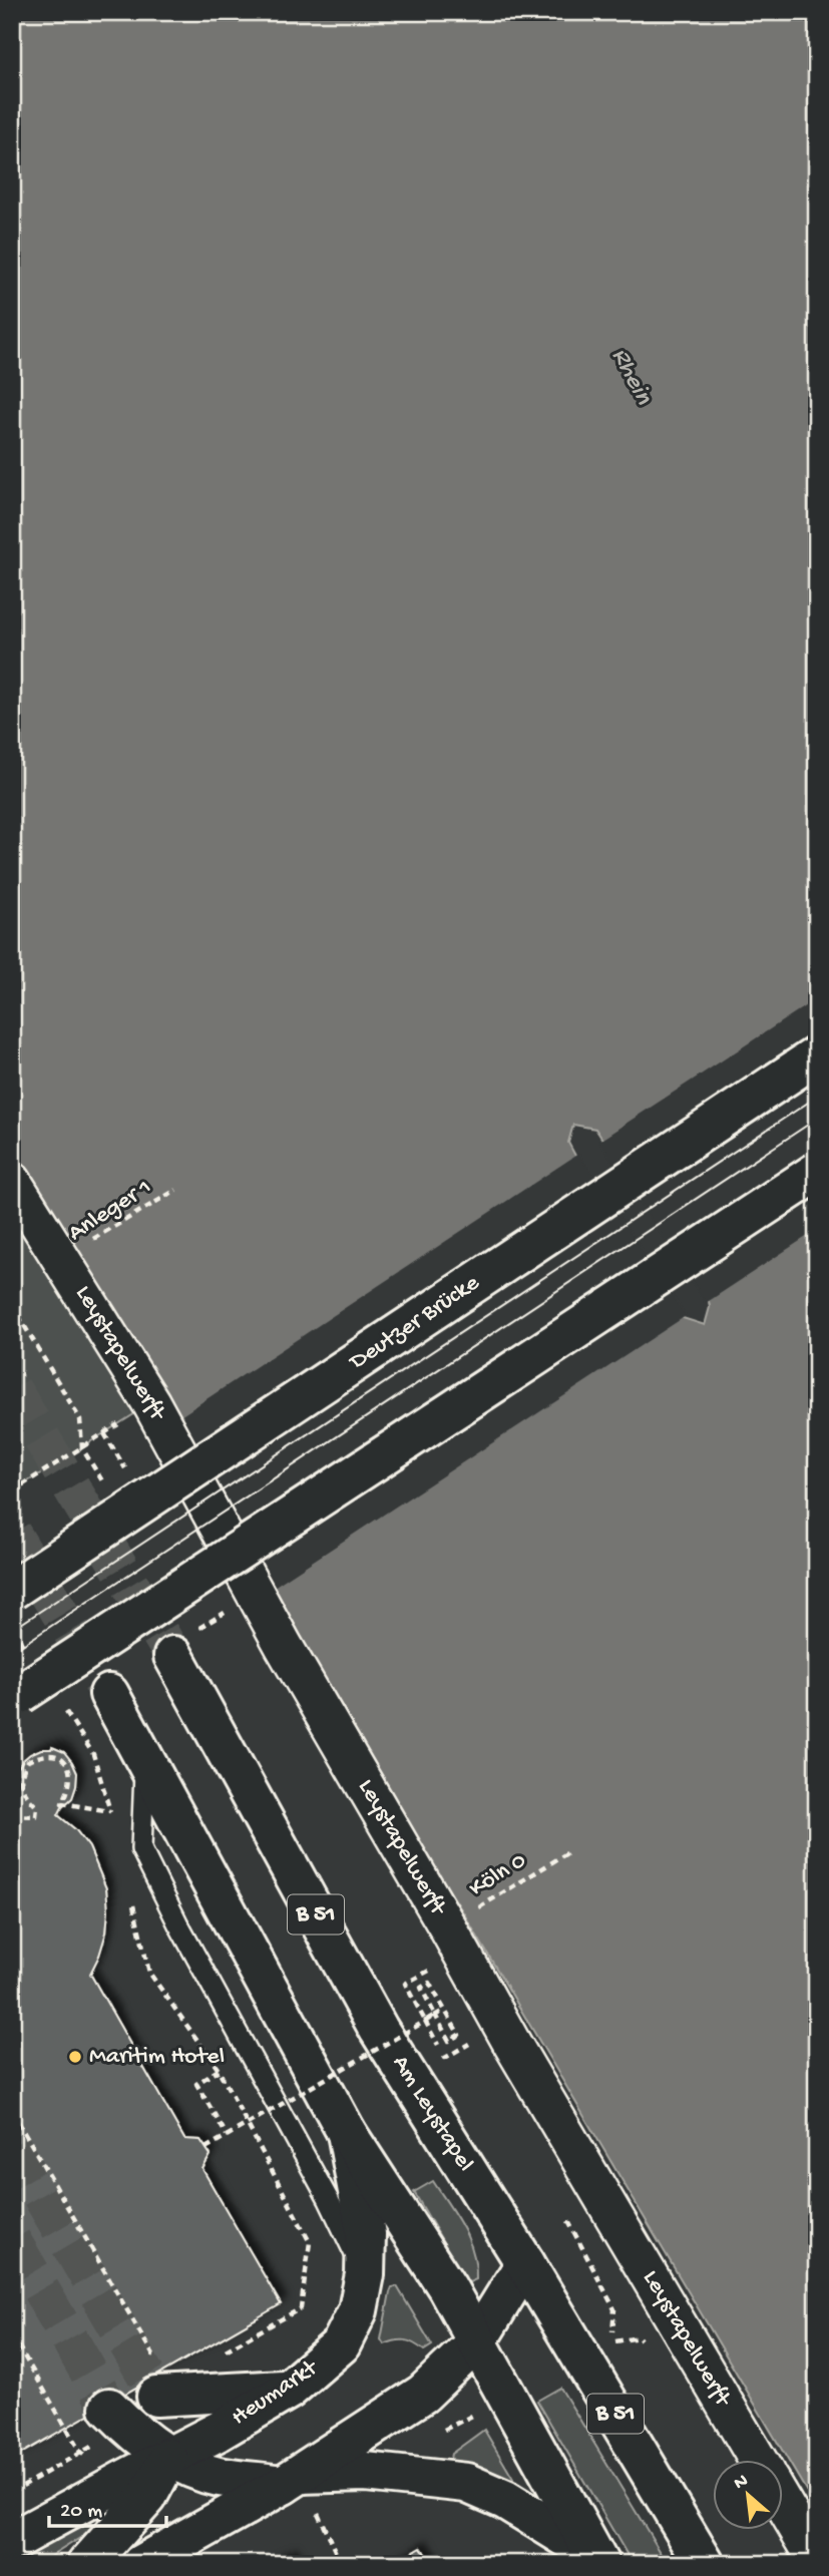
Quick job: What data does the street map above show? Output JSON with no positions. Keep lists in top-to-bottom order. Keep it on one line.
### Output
{"streets":{"main road":["Deutzer Brücke","B 51","Am Leystapel","Heumarkt"],"street":["Leystapelwerft"],"path":["Anleger 1","Köln 0"]},"crossings":[["Anleger 1","Leystapelwerft"],["Leystapelwerft","Köln 0"]],"water":["Rhein"],"places":["Maritim Hotel"],"scale_bar":"20 m","north":"top left"}
